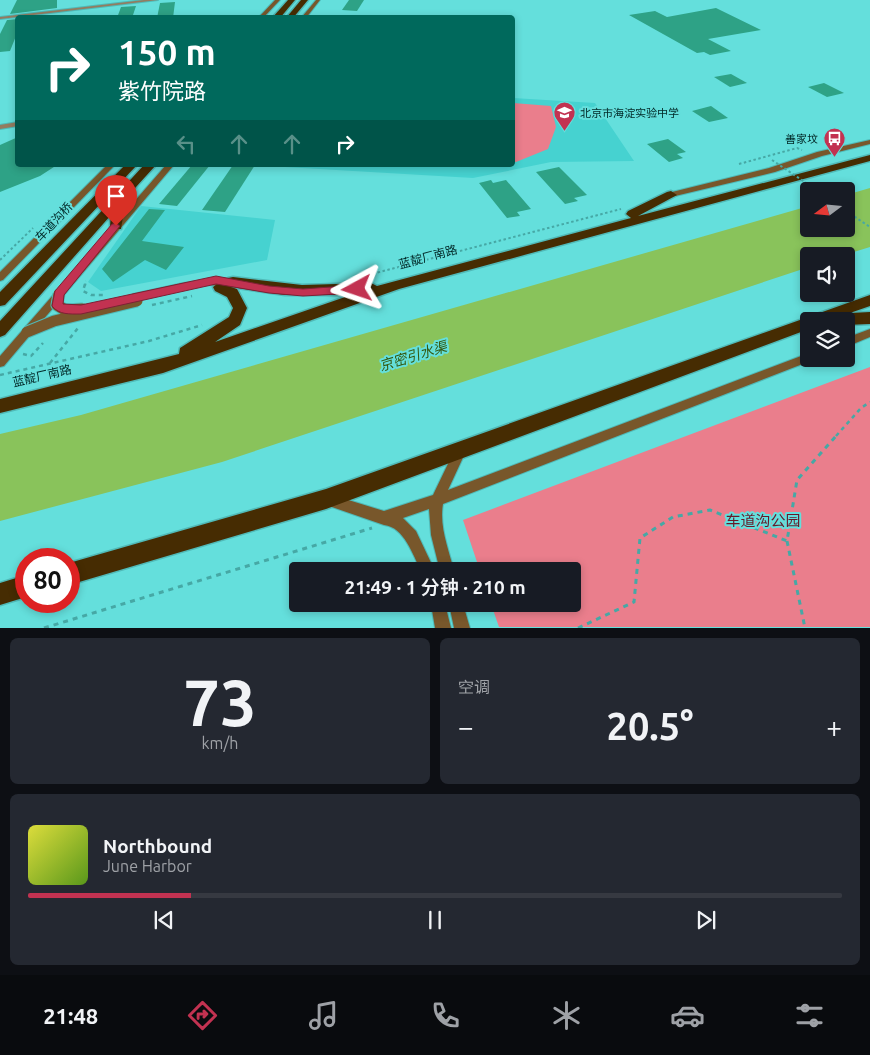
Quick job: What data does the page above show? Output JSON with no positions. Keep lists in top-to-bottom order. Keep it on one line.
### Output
{"streets":{"highway":["车道沟桥","蓝靛厂南路"]},"water":["京密引水渠"],"parks":["车道沟公园"],"places":{"school or university":["北京市海淀实验中学"],"bus stop":["善家坟"]},"north":"left","page":{"turn":["150 m","紫竹院路"],"limit":"80","trip":"21:49 · 1 分钟 · 210 m","tile":[["73","km/h"],"空调"],"heat":["−","20.5°","+"],"song":["Northbound","June Harbor"],"tabs":"21:48"}}
